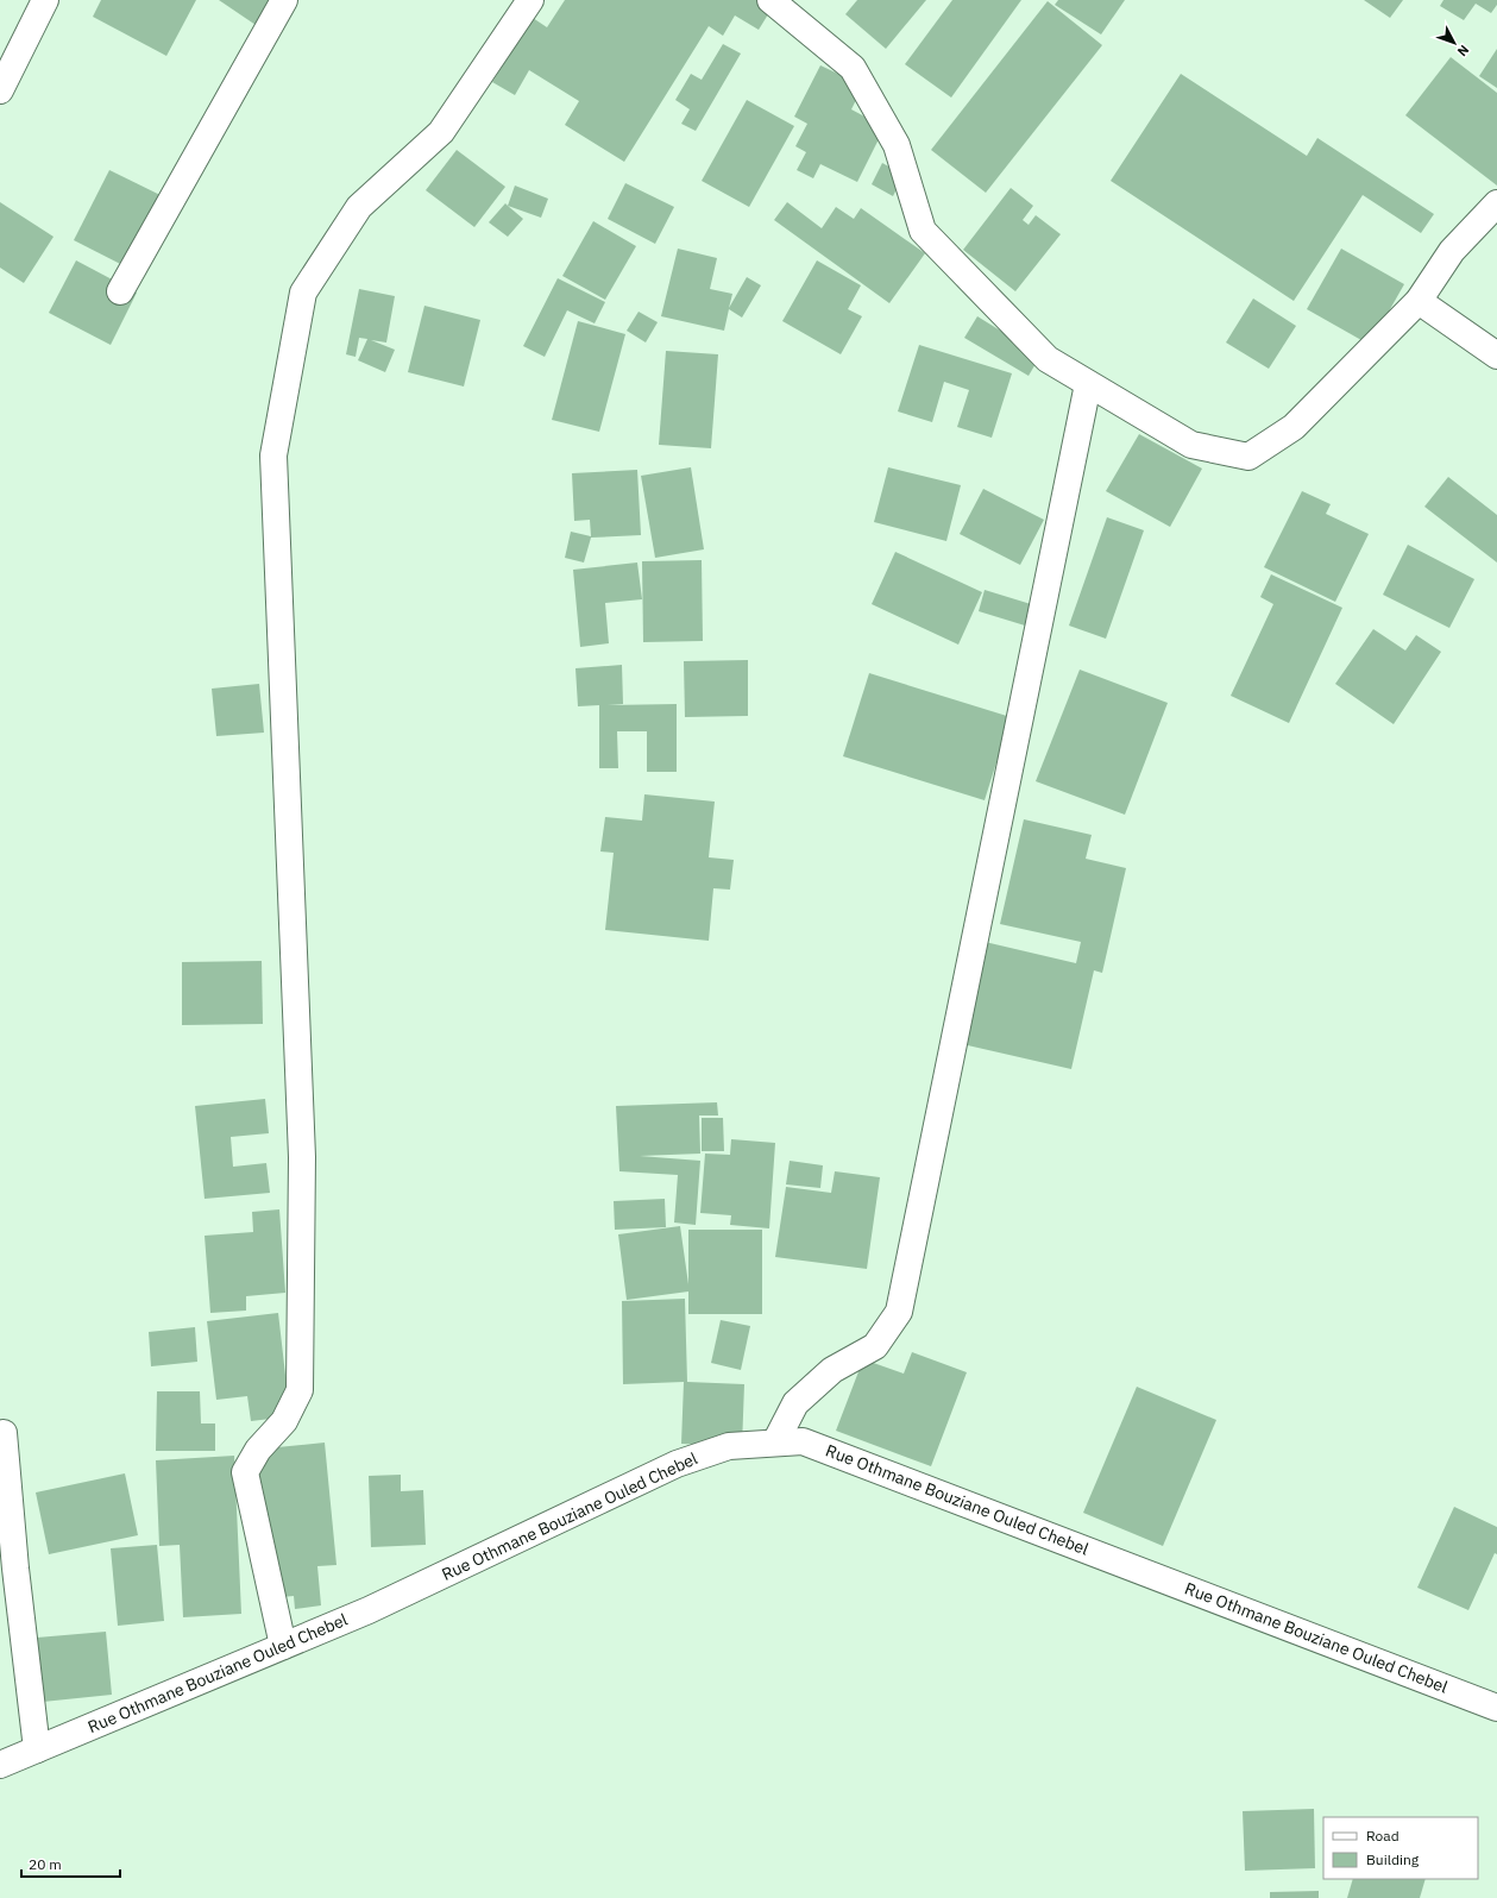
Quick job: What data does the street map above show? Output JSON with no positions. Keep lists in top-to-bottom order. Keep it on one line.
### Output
{"streets":{"street":["Rue Othmane Bouziane Ouled Chebel"]},"legend":["Road","Building"],"scale_bar":"20 m","north":"bottom right"}
